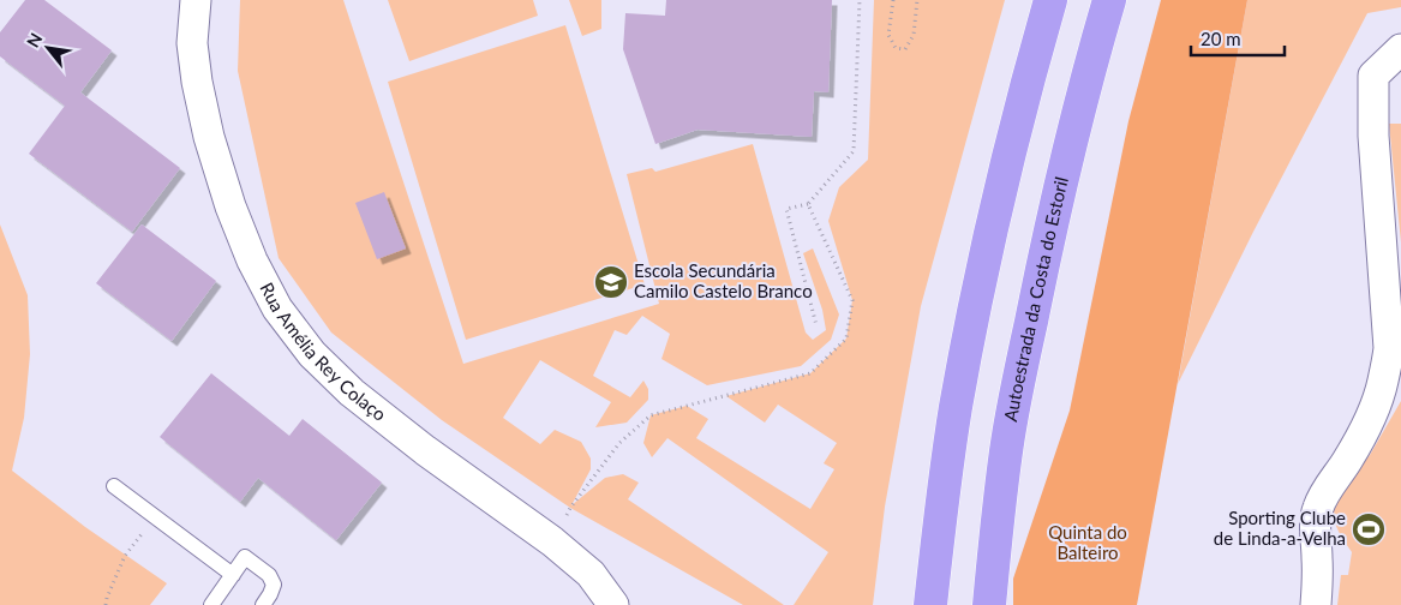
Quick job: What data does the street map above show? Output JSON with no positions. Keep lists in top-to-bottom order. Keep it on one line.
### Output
{"streets":{"highway":["Autoestrada da Costa do Estoril"],"street":["Rua Amélia Rey Colaço"]},"parks":["Quinta do Balteiro"],"places":{"school or university":["Escola Secundária Camilo Castelo Branco"],"sports":["Sporting Clube de Linda-a-Velha"]},"scale_bar":"20 m","north":"top left"}
